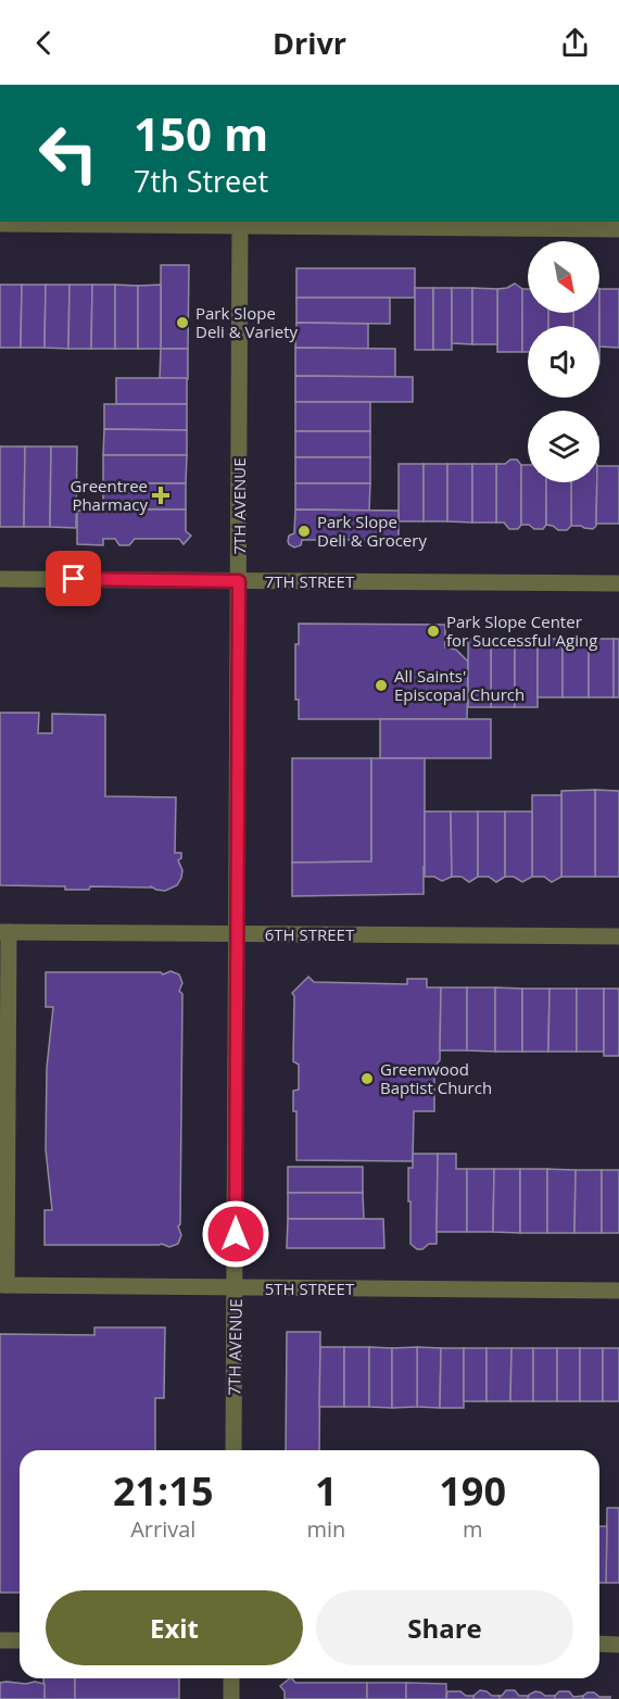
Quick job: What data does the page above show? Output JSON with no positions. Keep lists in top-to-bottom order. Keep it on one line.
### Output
{"streets":{"street":["7TH AVENUE","7TH STREET","6TH STREET","5TH STREET"]},"crossings":[["7TH AVENUE","7TH STREET"],["7TH AVENUE","6TH STREET"],["7TH AVENUE","5TH STREET"]],"places":{"other":["Park Slope Deli & Variety","Park Slope Deli & Grocery","Park Slope Center for Successful Aging","All Saints' Episcopal Church","Greenwood Baptist Church"],"health":["Greentree Pharmacy"]},"north":"bottom right","page":{"header":"Drivr","turn":["150 m","7th Street"],"eta":["21:15","Arrival","1","min","190","m"],"buttons":["Exit","Share"]}}
